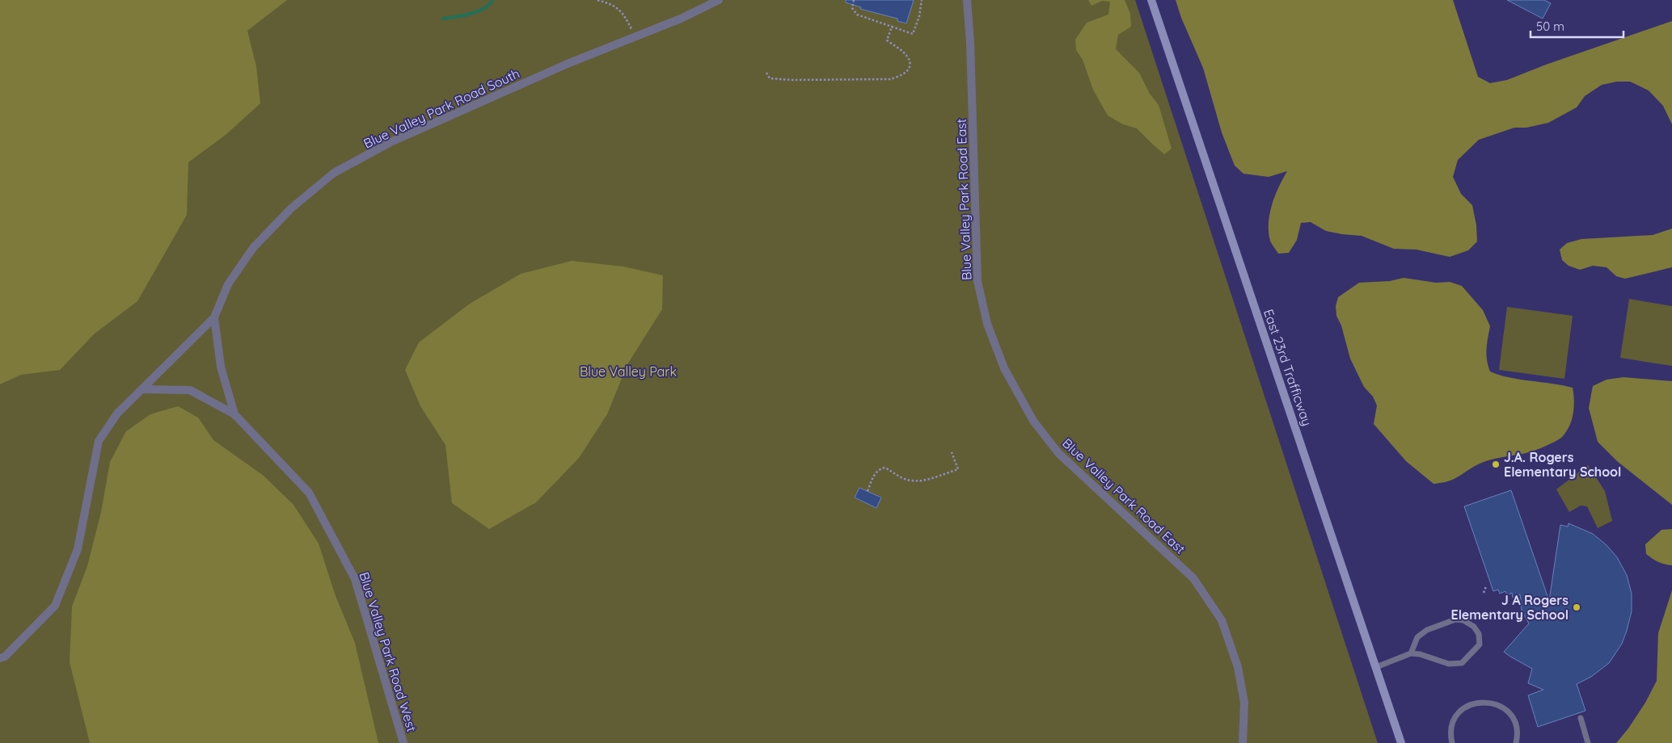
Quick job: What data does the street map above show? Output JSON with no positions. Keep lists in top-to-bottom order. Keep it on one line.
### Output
{"streets":{"main road":["East 23rd Trafficway"],"street":["Blue Valley Park Road South","Blue Valley Park Road East","Blue Valley Park Road West"]},"crossings":[["Blue Valley Park Road South","Blue Valley Park Road West"]],"parks":["Blue Valley Park"],"places":["J.A. Rogers Elementary School","J A Rogers Elementary School"],"scale_bar":"50 m"}
